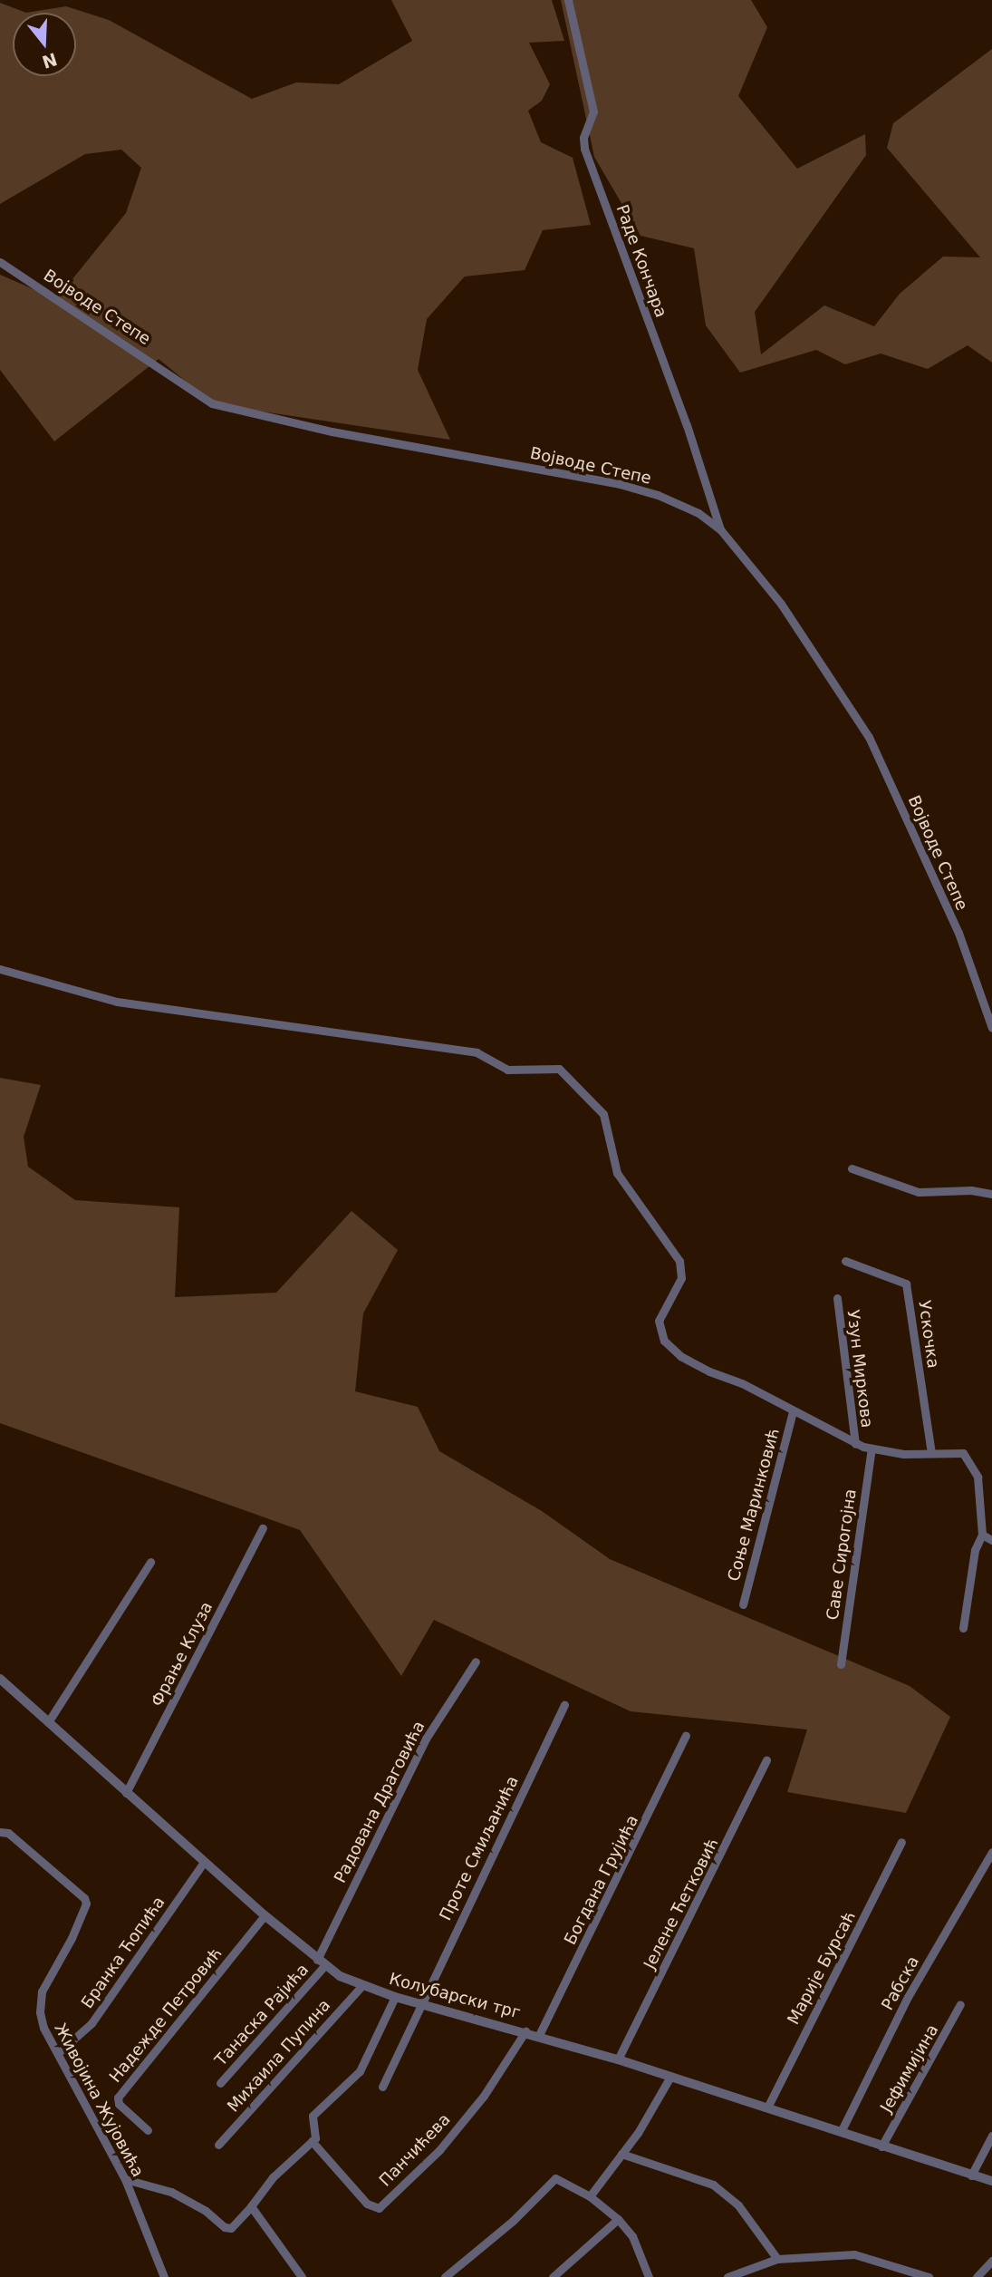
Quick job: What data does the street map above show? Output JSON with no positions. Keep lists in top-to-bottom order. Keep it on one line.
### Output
{"streets":{"street":["Раде Кончара","Војводе Степе","Ускочка","Узун Миркова","Соње Маринковић","Саве Сирогојна","Фрање Клуза","Радована Драговића","Проте Смиљанића","Богдана Грујића","Јелене Ћетковић","Бранка Ћопића","Марије Бурсаћ","Рабска","Колубарски трг","Надежде Петровић","Танаска Рајића","Михаила Пупина","Јефимијина","Живојина Жујовића","Панчићева"]},"crossings":[["Раде Кончара","Војводе Степе"],["Фрање Клуза","Колубарски трг"],["Радована Драговића","Колубарски трг"],["Радована Драговића","Танаска Рајића"],["Проте Смиљанића","Колубарски трг"],["Богдана Грујића","Колубарски трг"],["Јелене Ћетковић","Колубарски трг"],["Бранка Ћопића","Колубарски трг"],["Бранка Ћопића","Живојина Жујовића"],["Марије Бурсаћ","Колубарски трг"],["Рабска","Колубарски трг"],["Колубарски трг","Надежде Петровић"],["Колубарски трг","Танаска Рајића"],["Колубарски трг","Михаила Пупина"],["Колубарски трг","Јефимијина"],["Колубарски трг","Панчићева"]],"north":"bottom"}
